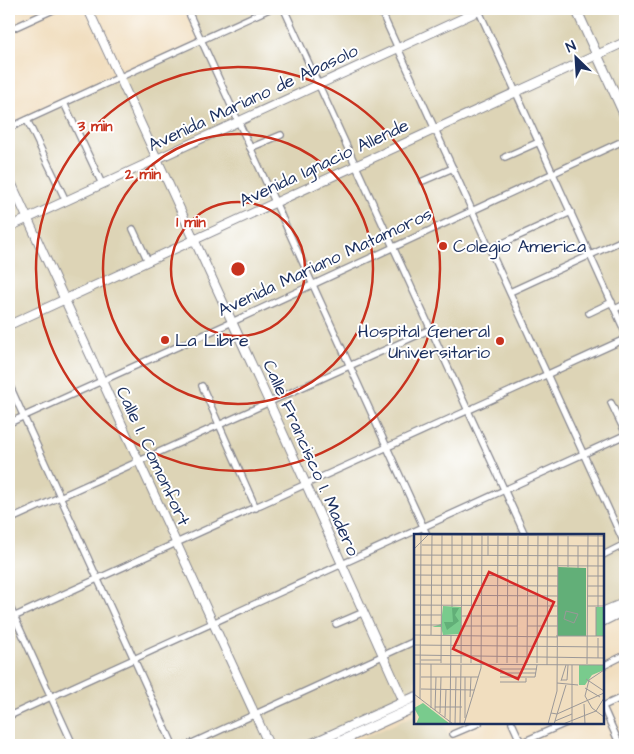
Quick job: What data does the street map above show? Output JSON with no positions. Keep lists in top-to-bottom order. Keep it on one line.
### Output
{"streets":{"street":["Avenida Mariano de Abasolo","Avenida Ignacio Allende","Avenida Mariano Matamoros","Calle I. Comonfort","Calle Francisco I. Madero"]},"crossings":[["Avenida Mariano de Abasolo","Calle I. Comonfort"],["Avenida Mariano de Abasolo","Calle Francisco I. Madero"],["Avenida Ignacio Allende","Calle I. Comonfort"],["Avenida Ignacio Allende","Calle Francisco I. Madero"],["Avenida Mariano Matamoros","Calle I. Comonfort"],["Avenida Mariano Matamoros","Calle Francisco I. Madero"]],"places":["Colegio America","La Libre","Hospital General Universitario"],"north":"top left","rings":["3 min","2 min","1 min"]}
